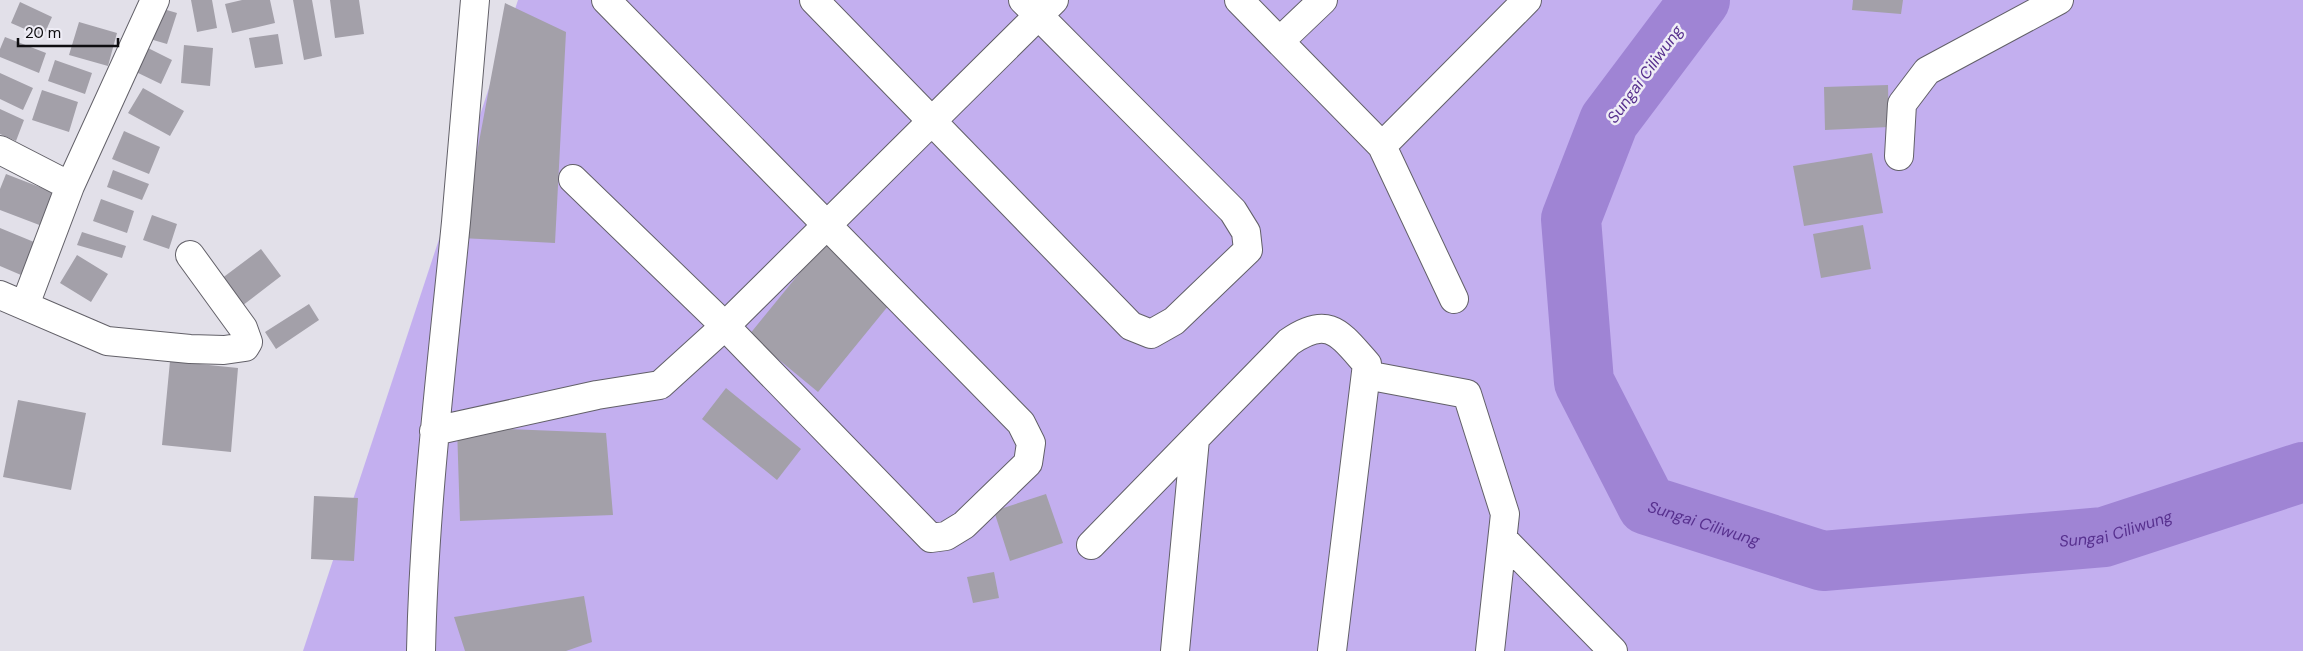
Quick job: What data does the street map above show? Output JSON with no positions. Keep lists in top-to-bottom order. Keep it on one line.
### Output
{"water":["Sungai Ciliwung"],"scale_bar":"20 m"}
